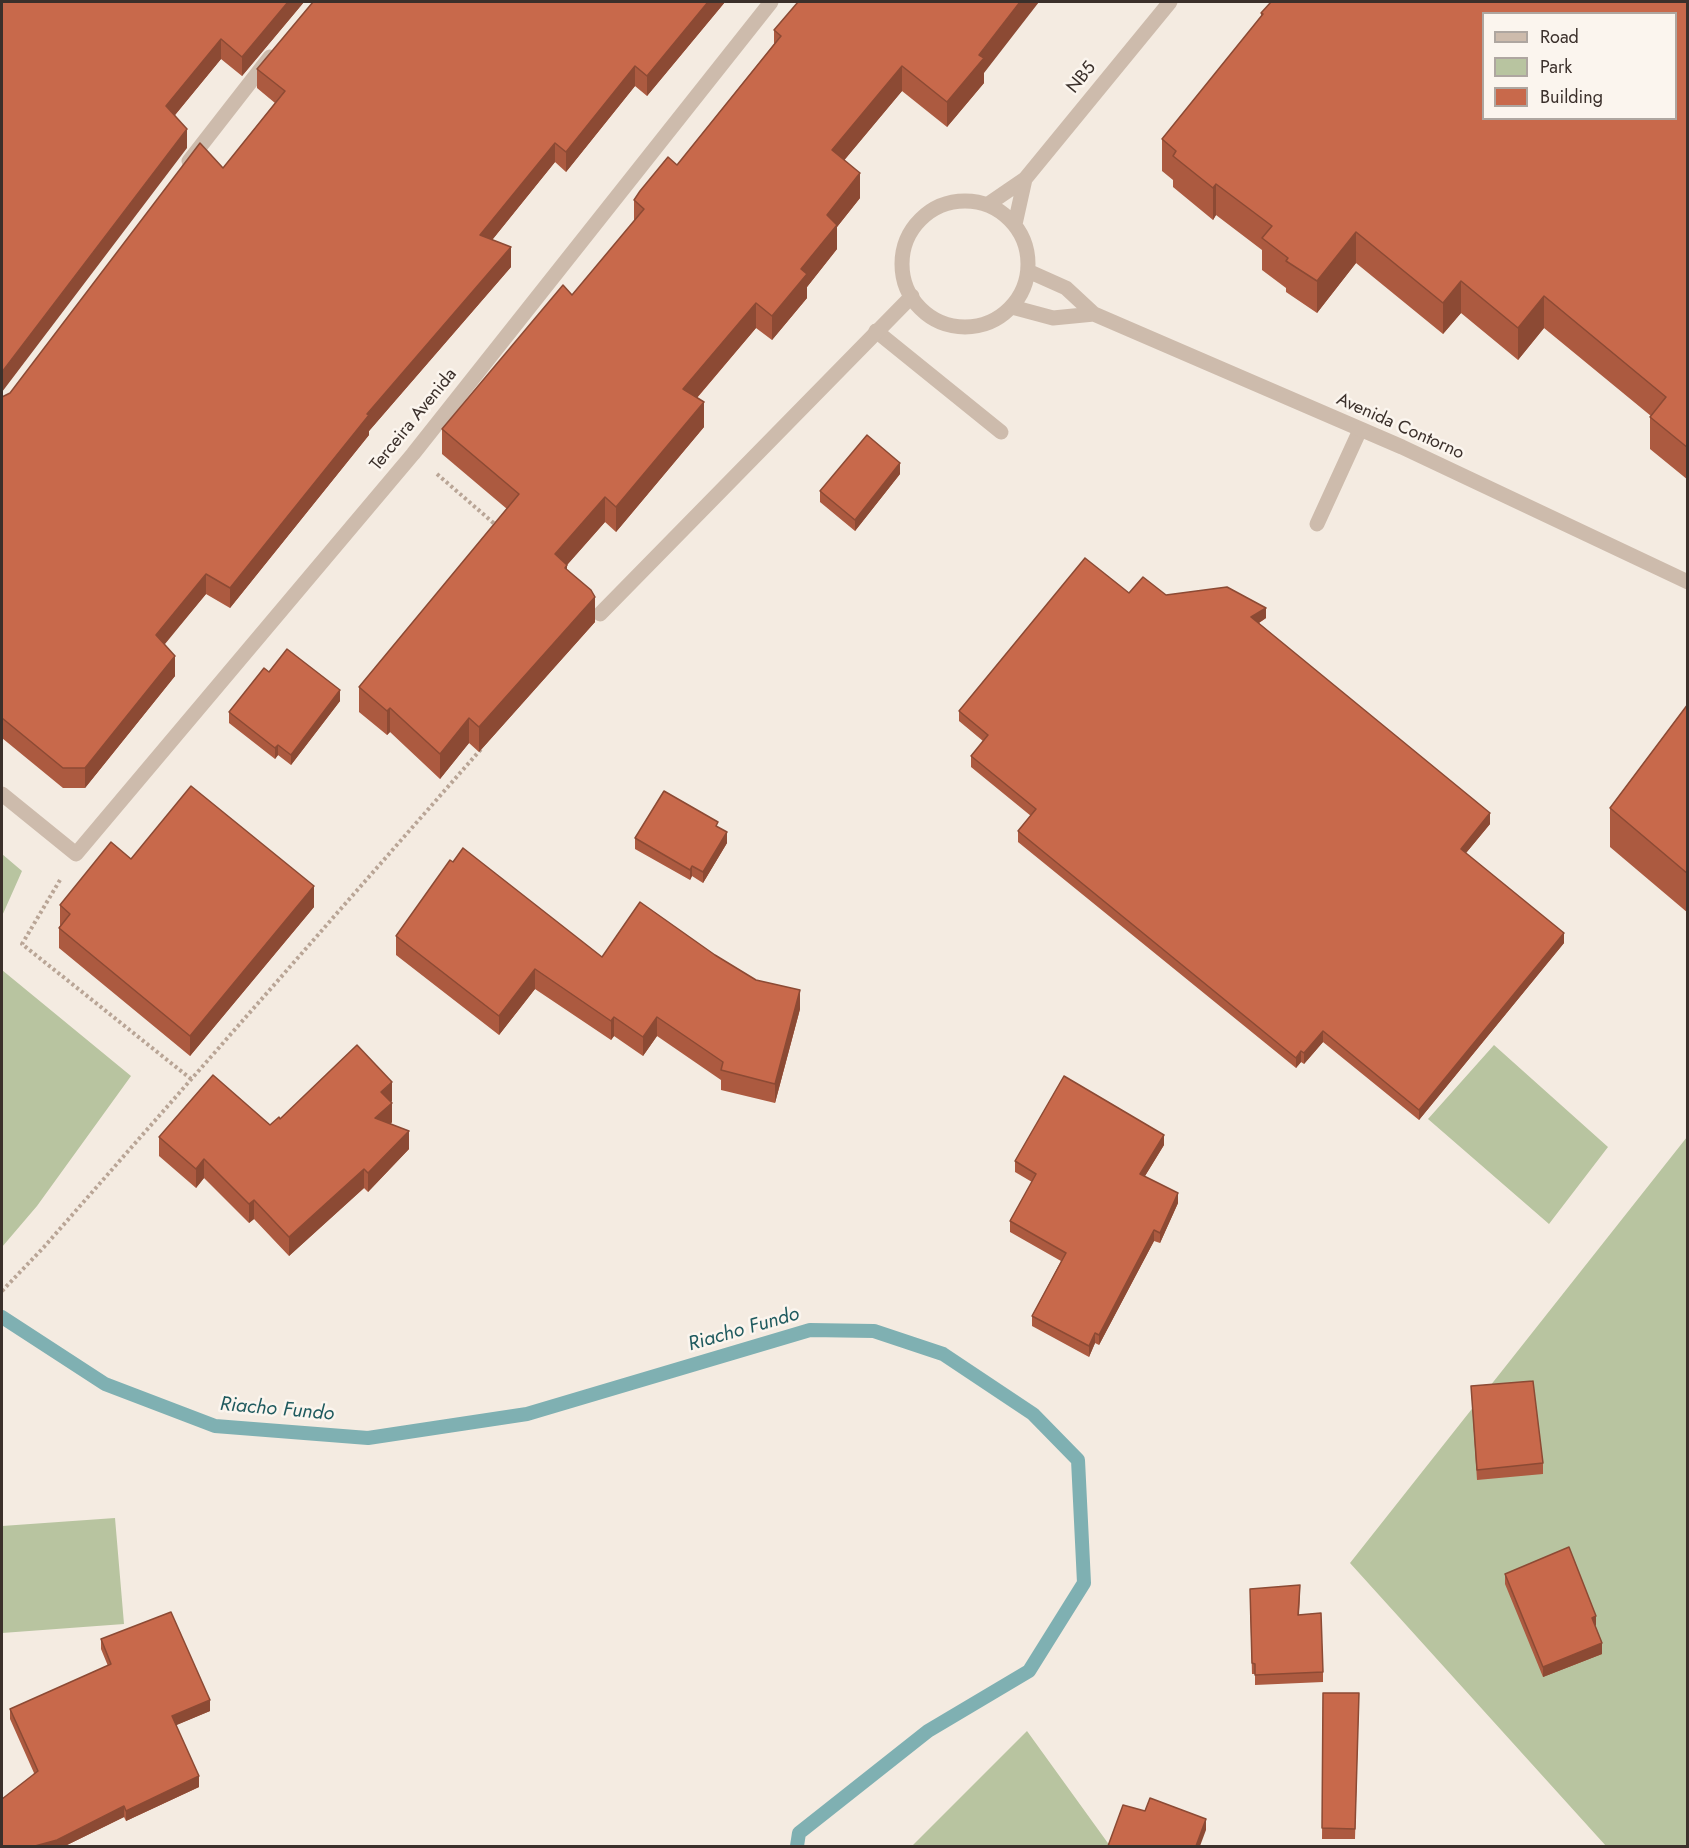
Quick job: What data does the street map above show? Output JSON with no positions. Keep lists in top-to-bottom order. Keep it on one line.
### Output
{"streets":{"street":["NB5","Terceira Avenida","Avenida Contorno"]},"crossings":[["NB5","Avenida Contorno"]],"water":["Riacho Fundo"],"legend":["Road","Park","Building"]}
